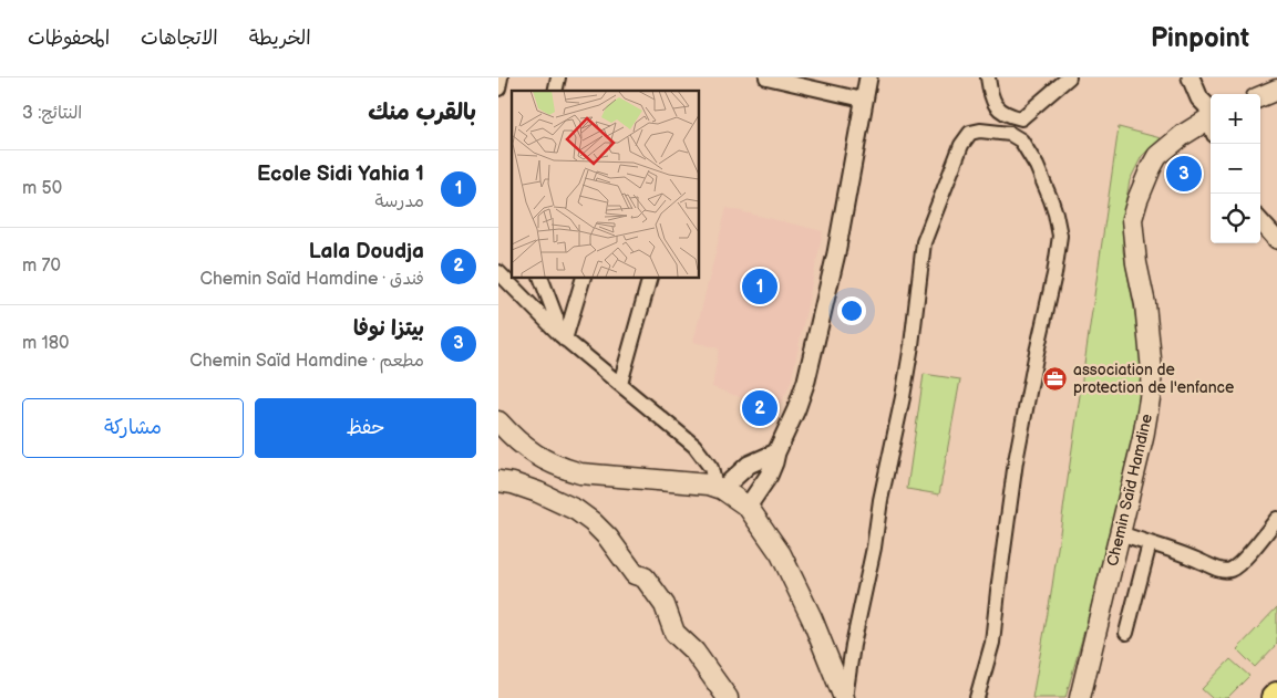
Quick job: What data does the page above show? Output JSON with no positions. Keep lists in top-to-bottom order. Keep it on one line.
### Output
{"streets":{"main road":["Chemin Saïd Hamdine"]},"places":{"office":["association de protection de l'enfance"]},"page":{"header":"Pinpoint","nav":["الخريطة","الاتجاهات","المحفوظات"],"heading":["بالقرب منك","النتائج: 3"],"map_buttons":["+","−"],"list":[{"mark":"1","name":"Ecole Sidi Yahia 1","note":"مدرسة","value":"50 m"},{"mark":"2","name":"Lala Doudja","note":"فندق · Chemin Saïd Hamdine","value":"70 m"},{"mark":"3","name":"بيتزا نوفا","note":"مطعم · Chemin Saïd Hamdine","value":"180 m"}],"pins":["3","1","2"],"buttons":["حفظ","مشاركة"]}}
